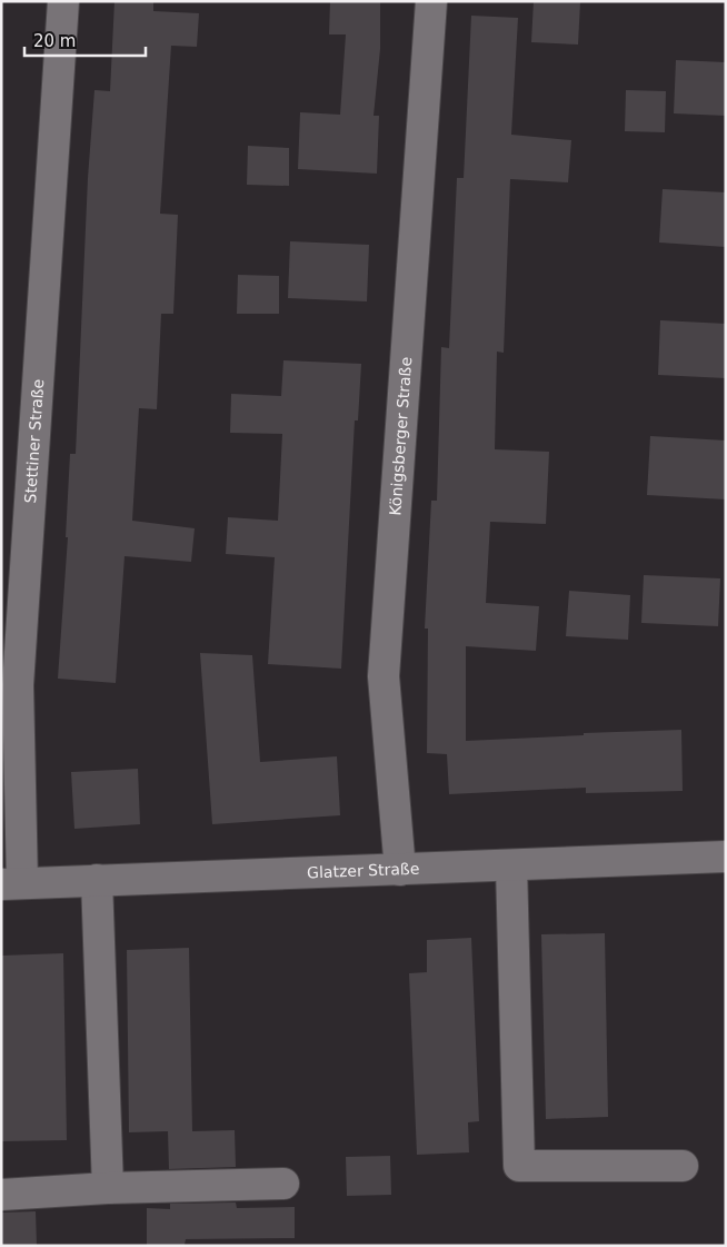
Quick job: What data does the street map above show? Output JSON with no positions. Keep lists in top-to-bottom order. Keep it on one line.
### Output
{"streets":{"street":["Königsberger Straße","Stettiner Straße","Glatzer Straße"]},"crossings":[["Königsberger Straße","Glatzer Straße"],["Stettiner Straße","Glatzer Straße"]],"scale_bar":"20 m"}
